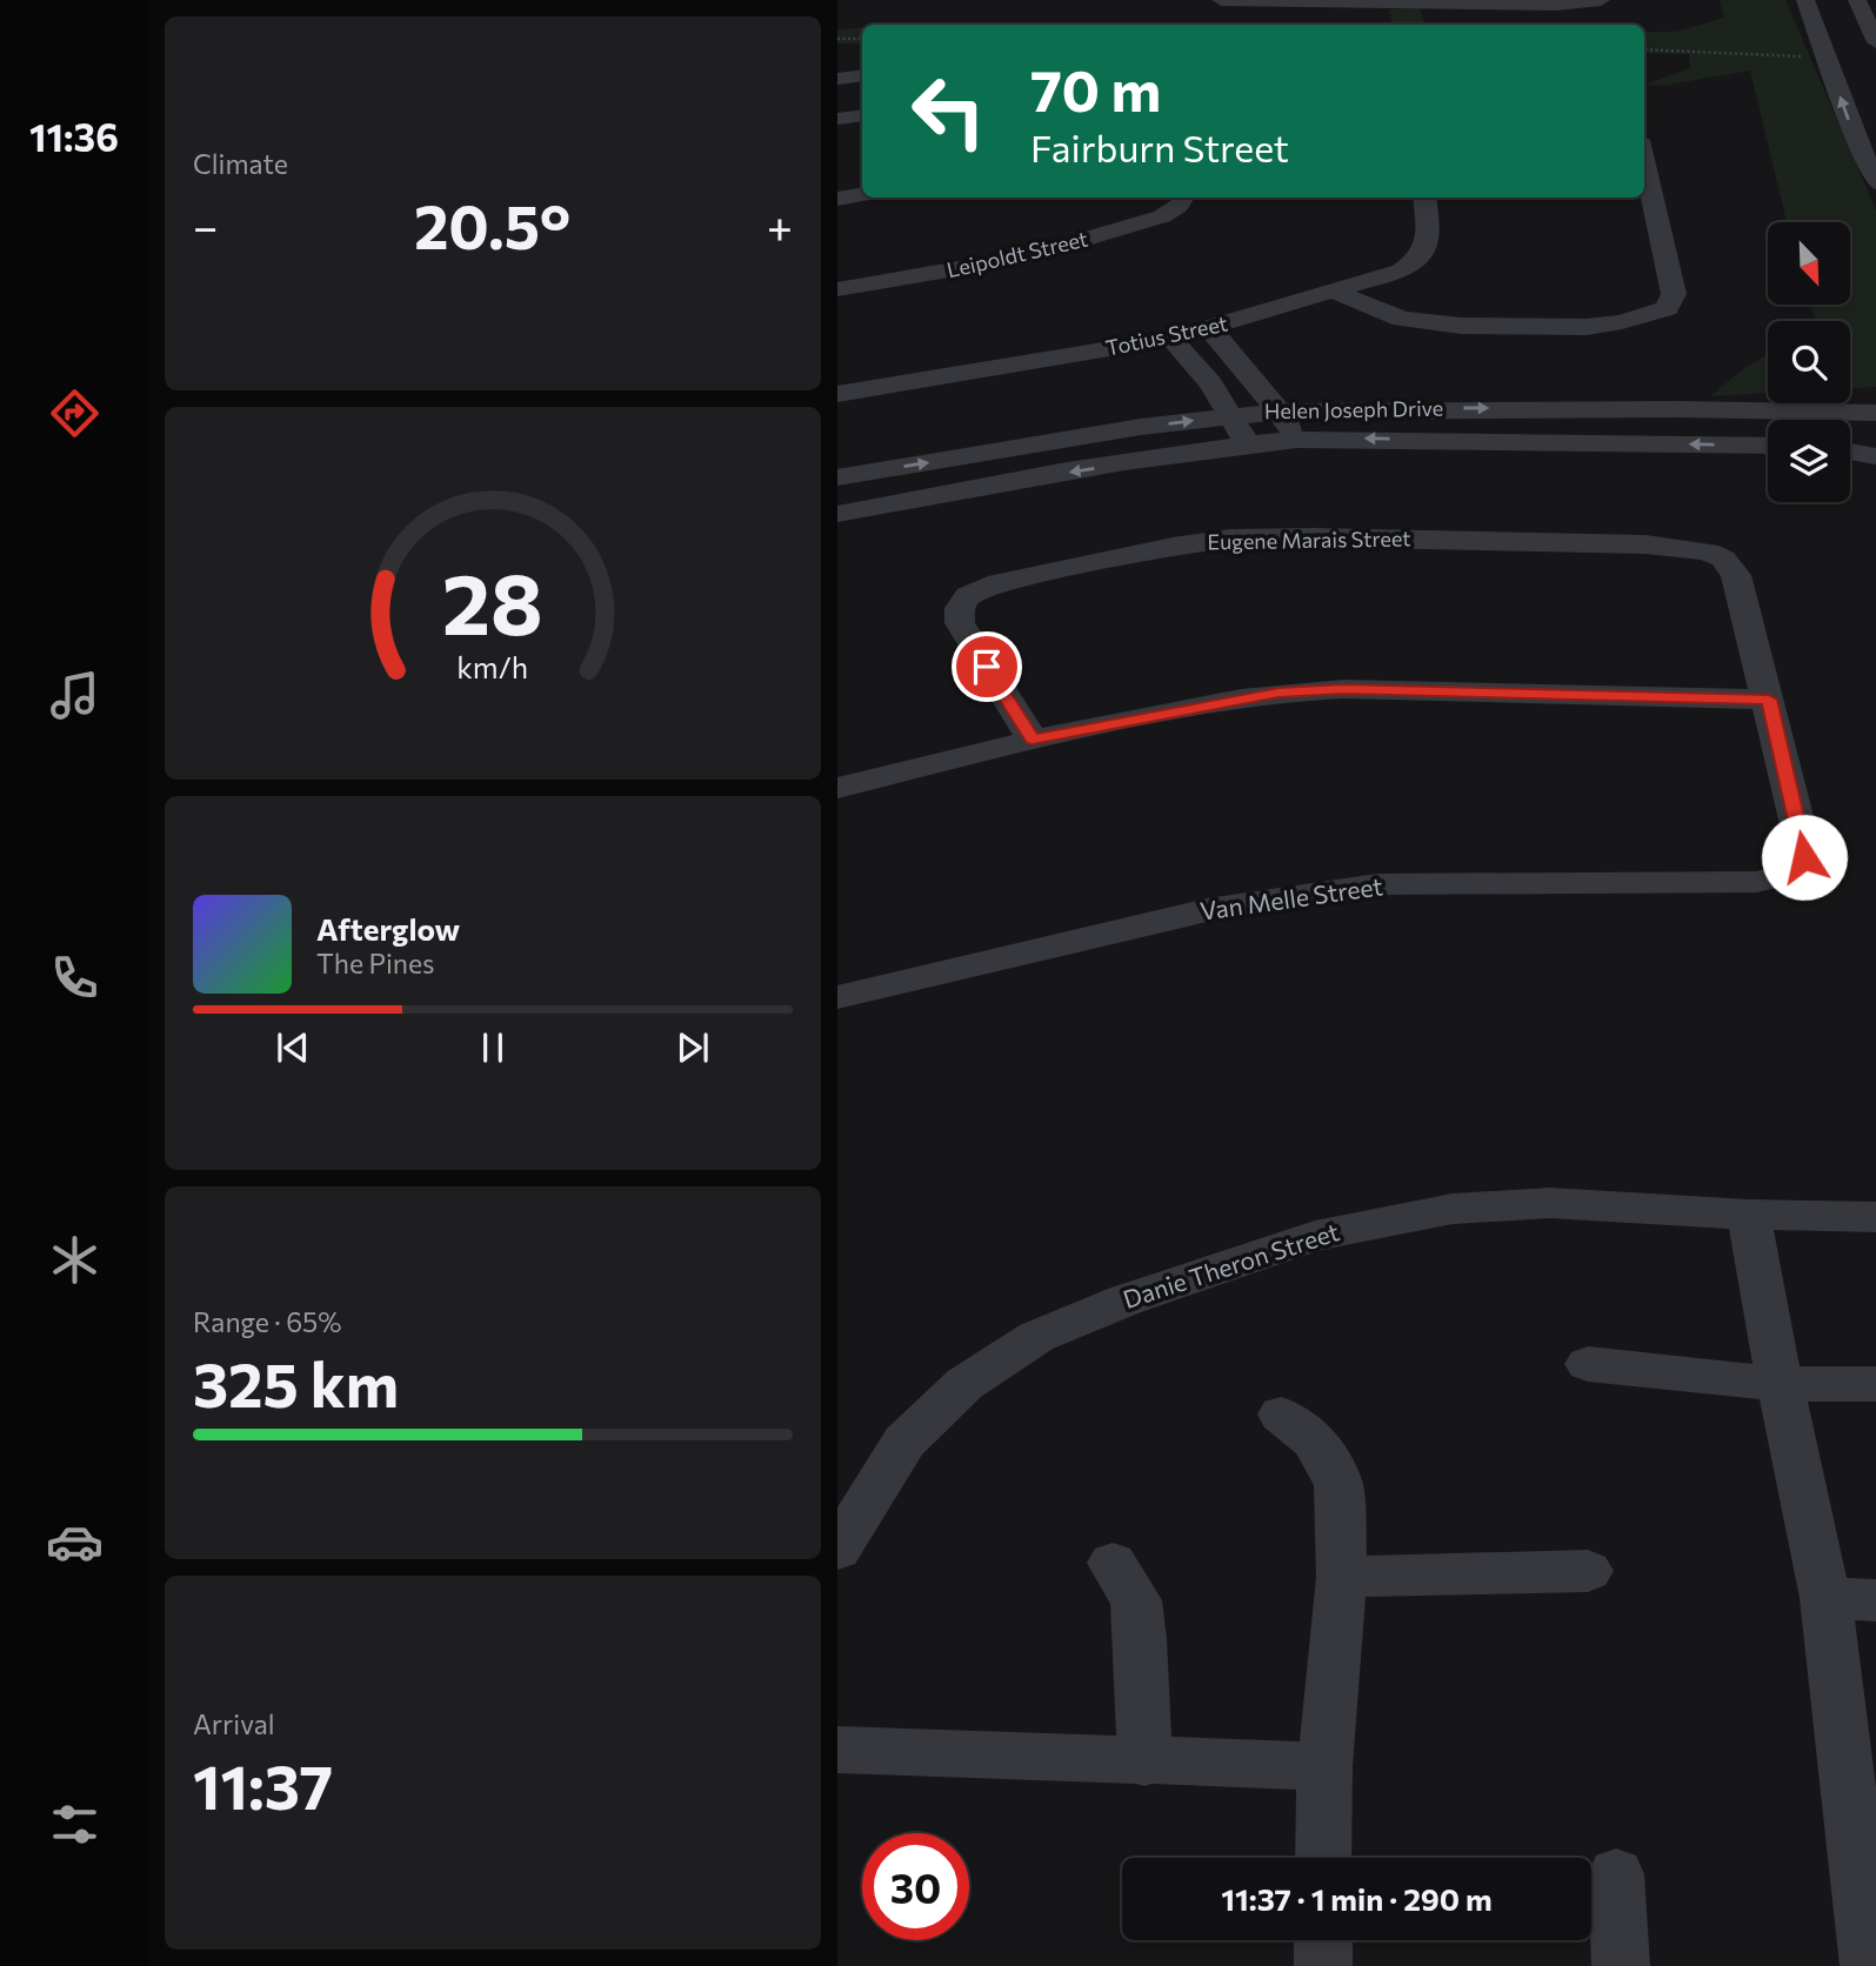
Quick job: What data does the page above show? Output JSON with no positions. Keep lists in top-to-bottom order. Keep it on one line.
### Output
{"streets":{"street":["Leipoldt Street","Totius Street","Helen Joseph Drive","Eugene Marais Street","Van Melle Street","Danie Theron Street"]},"crossings":[["Eugene Marais Street","Van Melle Street"]],"north":"bottom right","page":{"tabs":"11:36","tile":["Climate",["Range · 65%","325 km"],["Arrival","11:37"]],"turn":["70 m","Fairburn Street"],"heat":["−","20.5°","+"],"song":["Afterglow","The Pines"],"limit":"30","trip":"11:37 · 1 min · 290 m","gauge":["28","km/h"]}}
